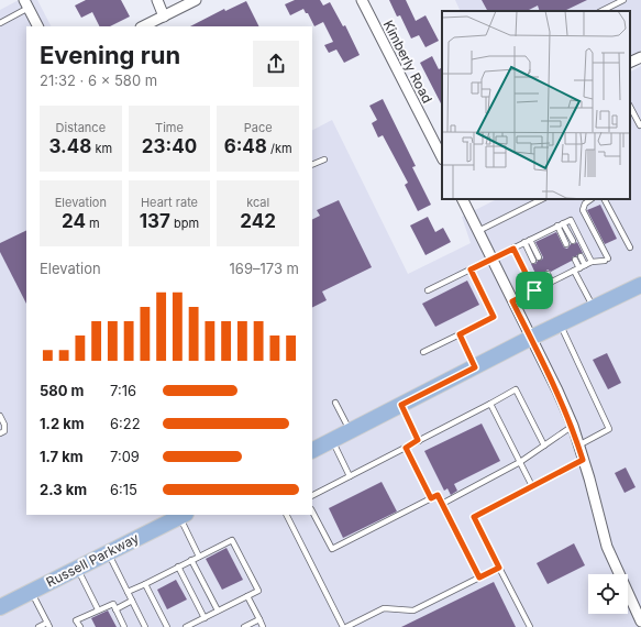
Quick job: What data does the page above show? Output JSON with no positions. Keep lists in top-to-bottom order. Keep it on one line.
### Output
{"streets":{"main road":["Russell Parkway"],"street":["Kimberly Road"]},"page":{"heading":["Evening run","21:32 · 6 × 580 m"],"stats":[["Distance","3.48 km"],["Time","23:40"],["Pace","6:48 /km"],["Elevation","24 m"],["Heart rate","137 bpm"],["kcal","242"]],"chart":["Elevation","169–173 m"],"list":[{"name":"580 m","note":"7:16"},{"name":"1.2 km","note":"6:22"},{"name":"1.7 km","note":"7:09"},{"name":"2.3 km","note":"6:15"}]}}
